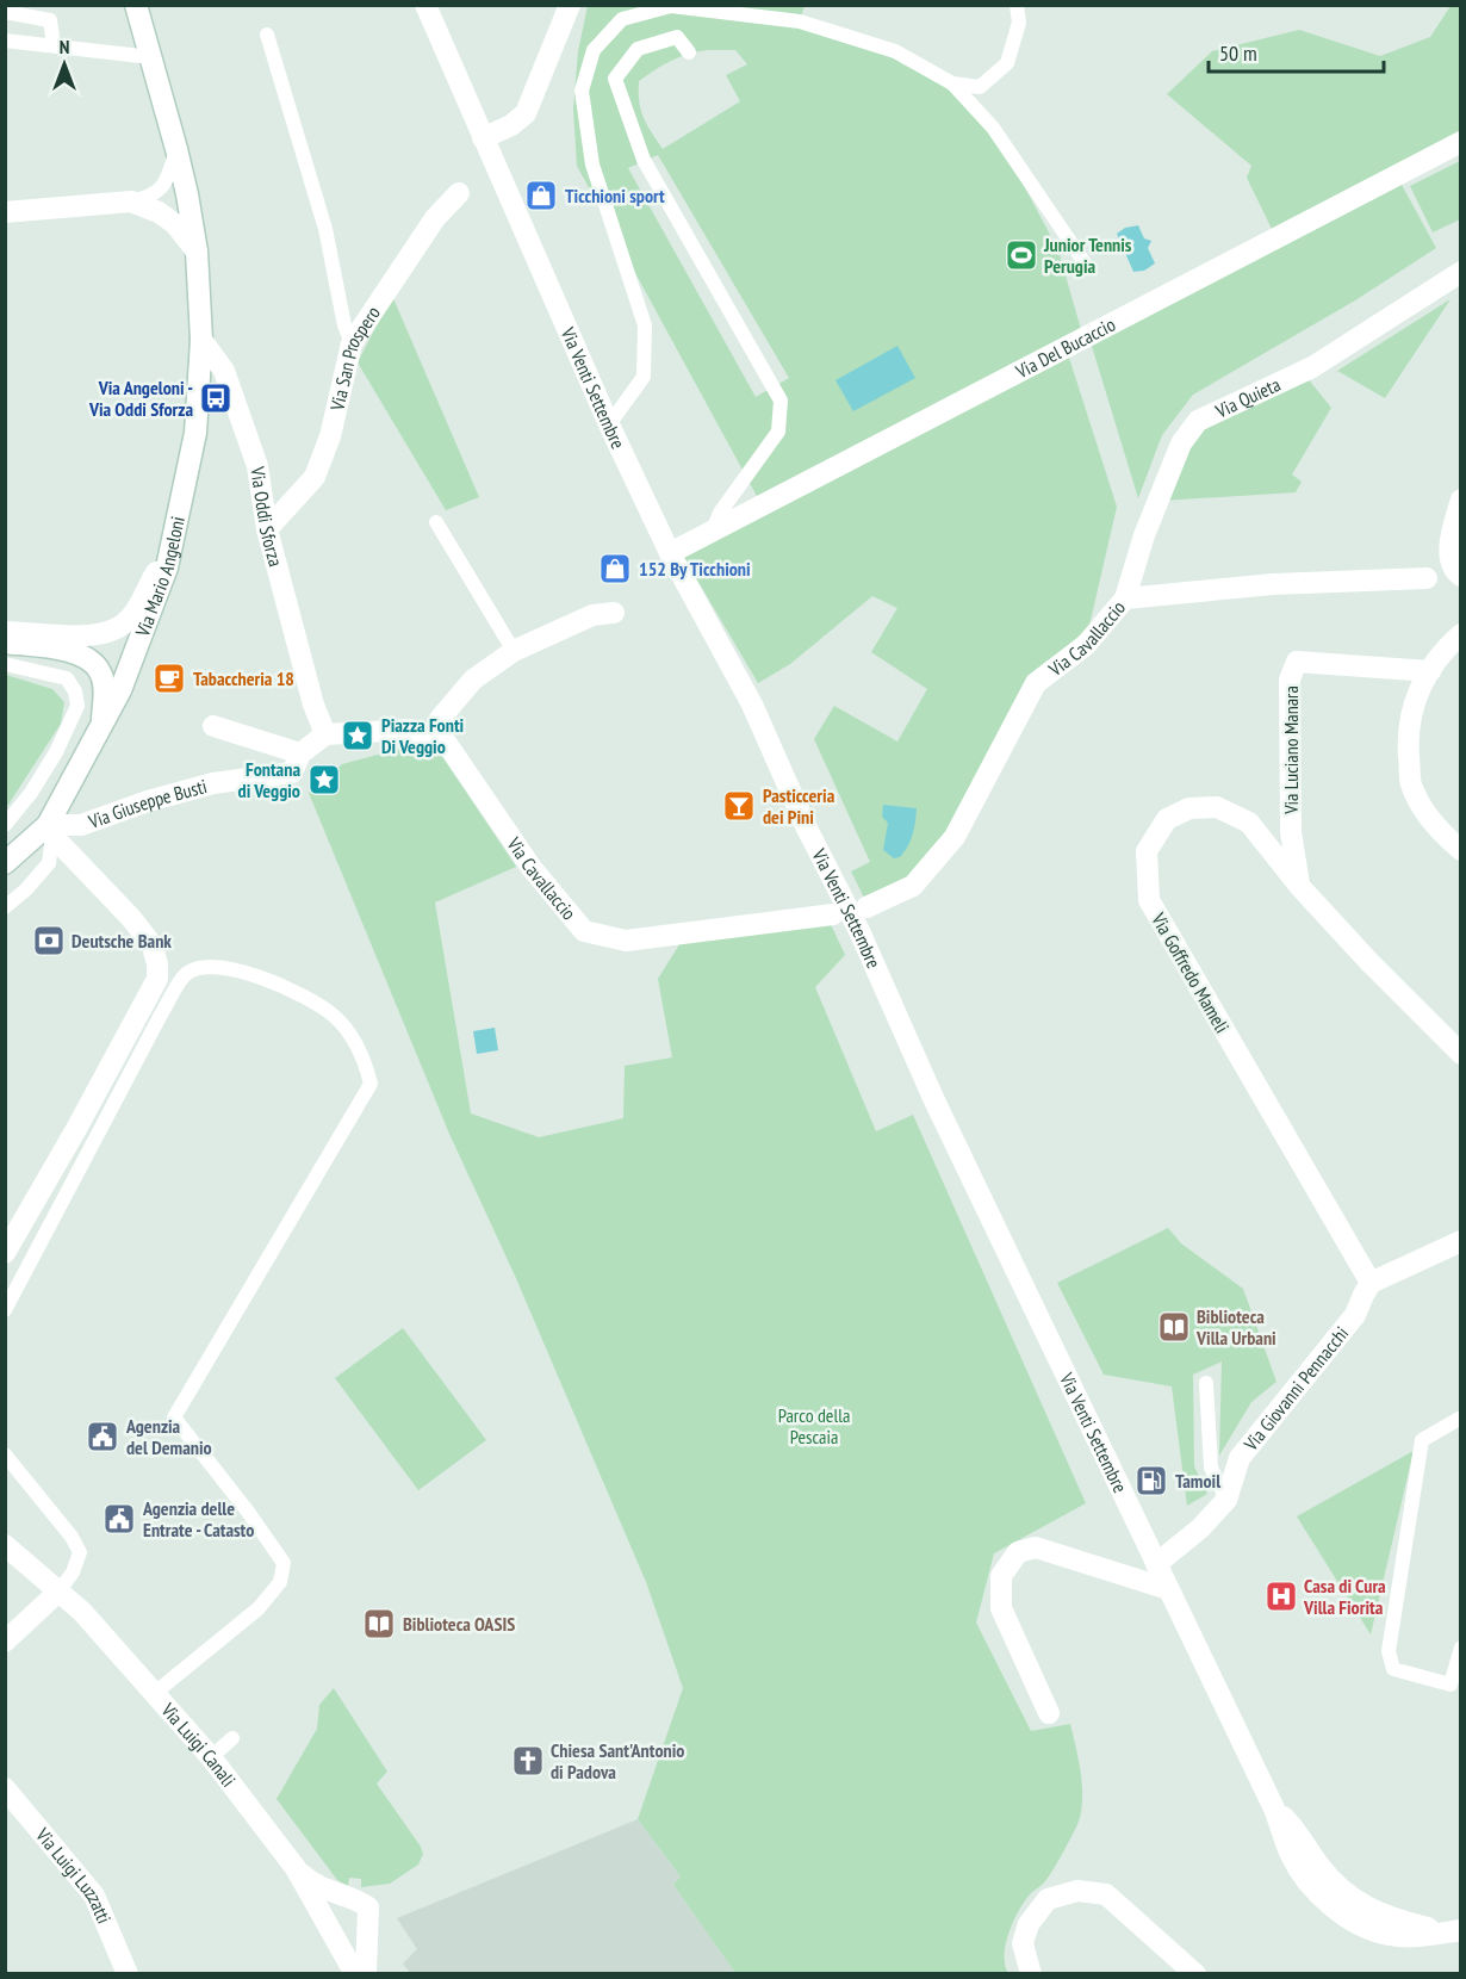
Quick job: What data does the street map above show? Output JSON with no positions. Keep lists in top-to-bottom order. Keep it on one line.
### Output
{"streets":{"street":["Via Del Bucaccio","Via San Prospero","Via Venti Settembre","Via Quieta","Via Oddi Sforza","Via Mario Angeloni","Via Cavallaccio","Via Luciano Manara","Via Giuseppe Busti","Via Goffredo Mameli","Via Giovanni Pennacchi","Via Luigi Canali","Via Luigi Luzzatti"]},"crossings":[["Via Del Bucaccio","Via Venti Settembre"],["Via San Prospero","Via Oddi Sforza"],["Via Venti Settembre","Via Giovanni Pennacchi"],["Via Quieta","Via Cavallaccio"],["Via Oddi Sforza","Via Mario Angeloni"],["Via Mario Angeloni","Via Giuseppe Busti"],["Via Luciano Manara","Via Goffredo Mameli"],["Via Goffredo Mameli","Via Giovanni Pennacchi"]],"parks":["Parco della Pescaia"],"places":{"shop":["Ticchioni sport","152 By Ticchioni"],"sports":["Junior Tennis Perugia"],"bus stop":["Via Angeloni - Via Oddi Sforza"],"cafe":["Tabaccheria 18"],"place":["Piazza Fonti Di Veggio","Fontana di Veggio"],"bar":["Pasticceria dei Pini"],"bank":["Deutsche Bank"],"library":["Biblioteca Villa Urbani","Biblioteca OASIS"],"public building":["Agenzia del Demanio","Agenzia delle Entrate - Catasto"],"fuel station":["Tamoil"],"hospital":["Casa di Cura Villa Fiorita"],"church":["Chiesa Sant'Antonio di Padova"]},"scale_bar":"50 m","north":"top"}
